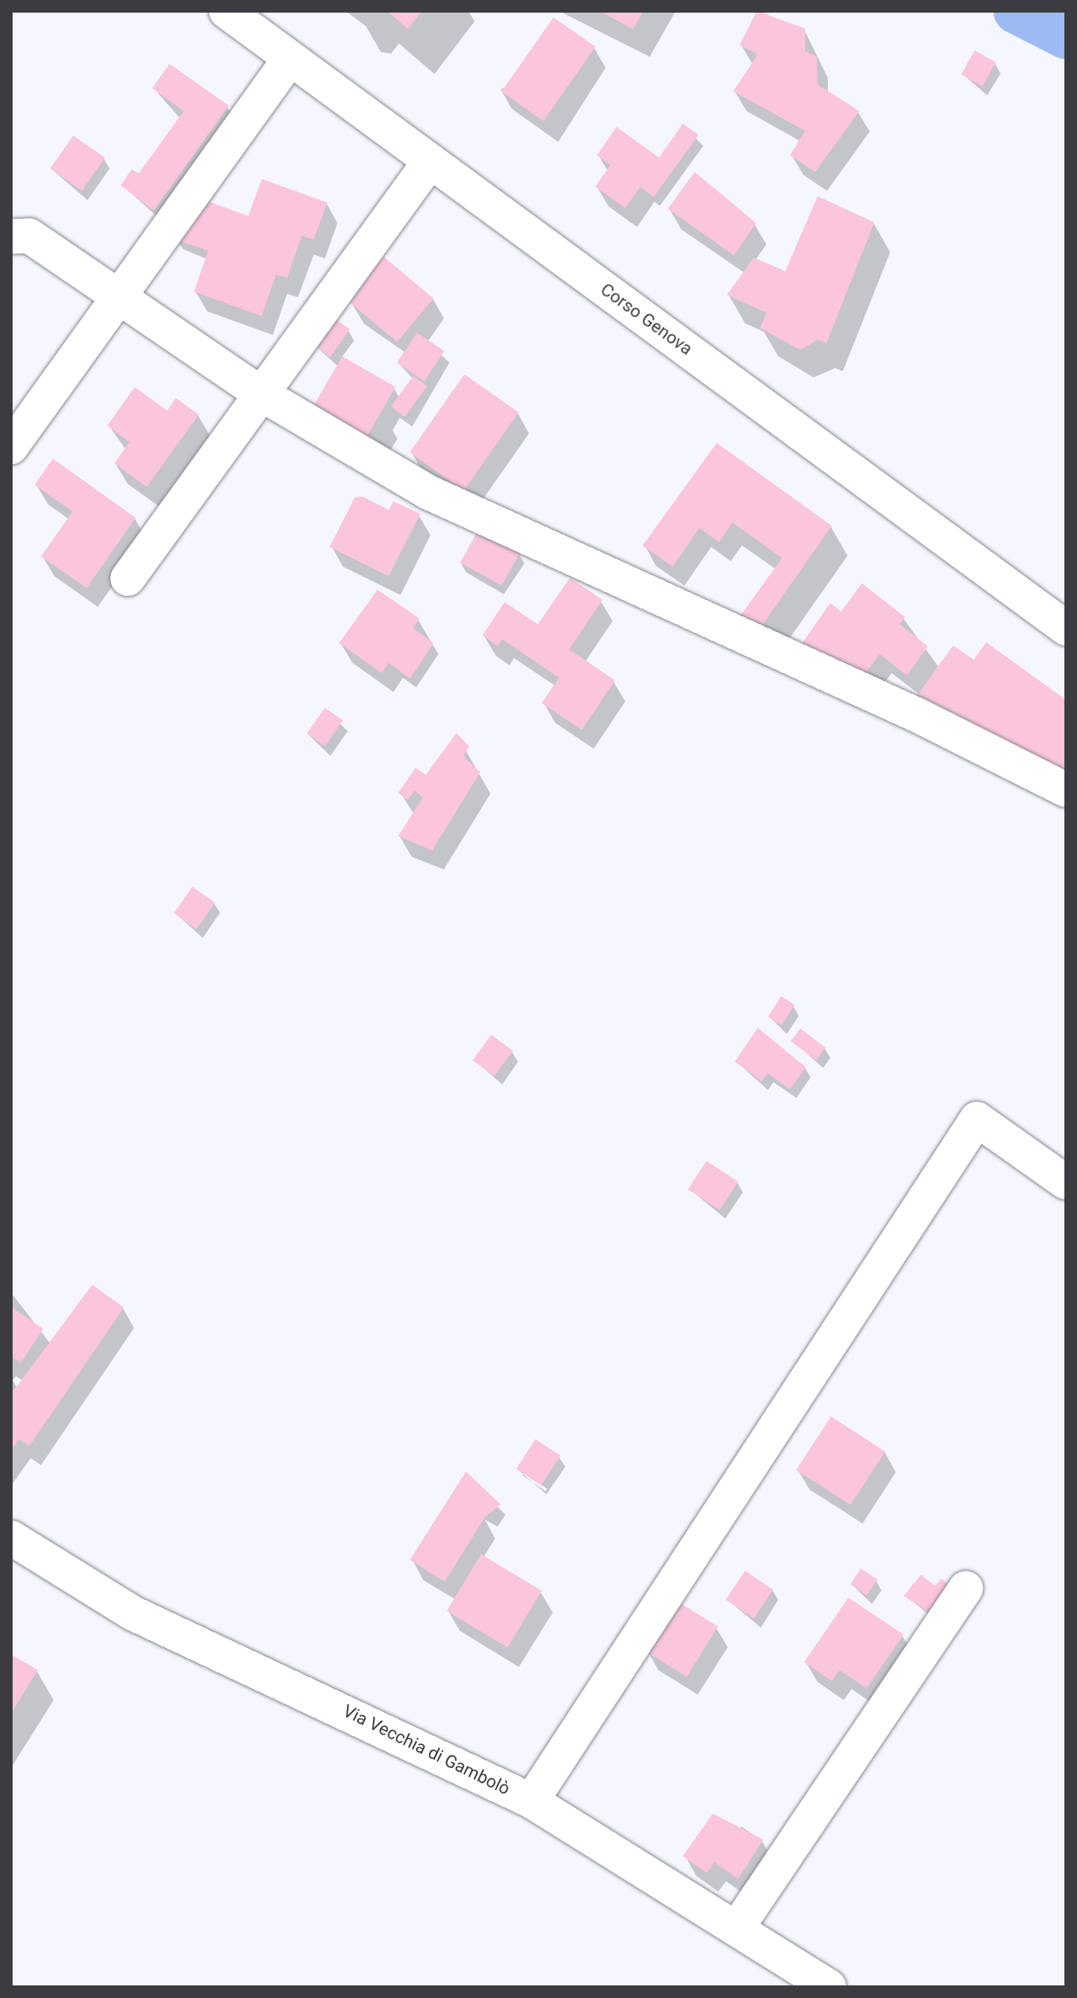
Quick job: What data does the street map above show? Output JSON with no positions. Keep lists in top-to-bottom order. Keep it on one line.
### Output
{"streets":{"street":["Corso Genova","Via Vecchia di Gambolò"]}}
